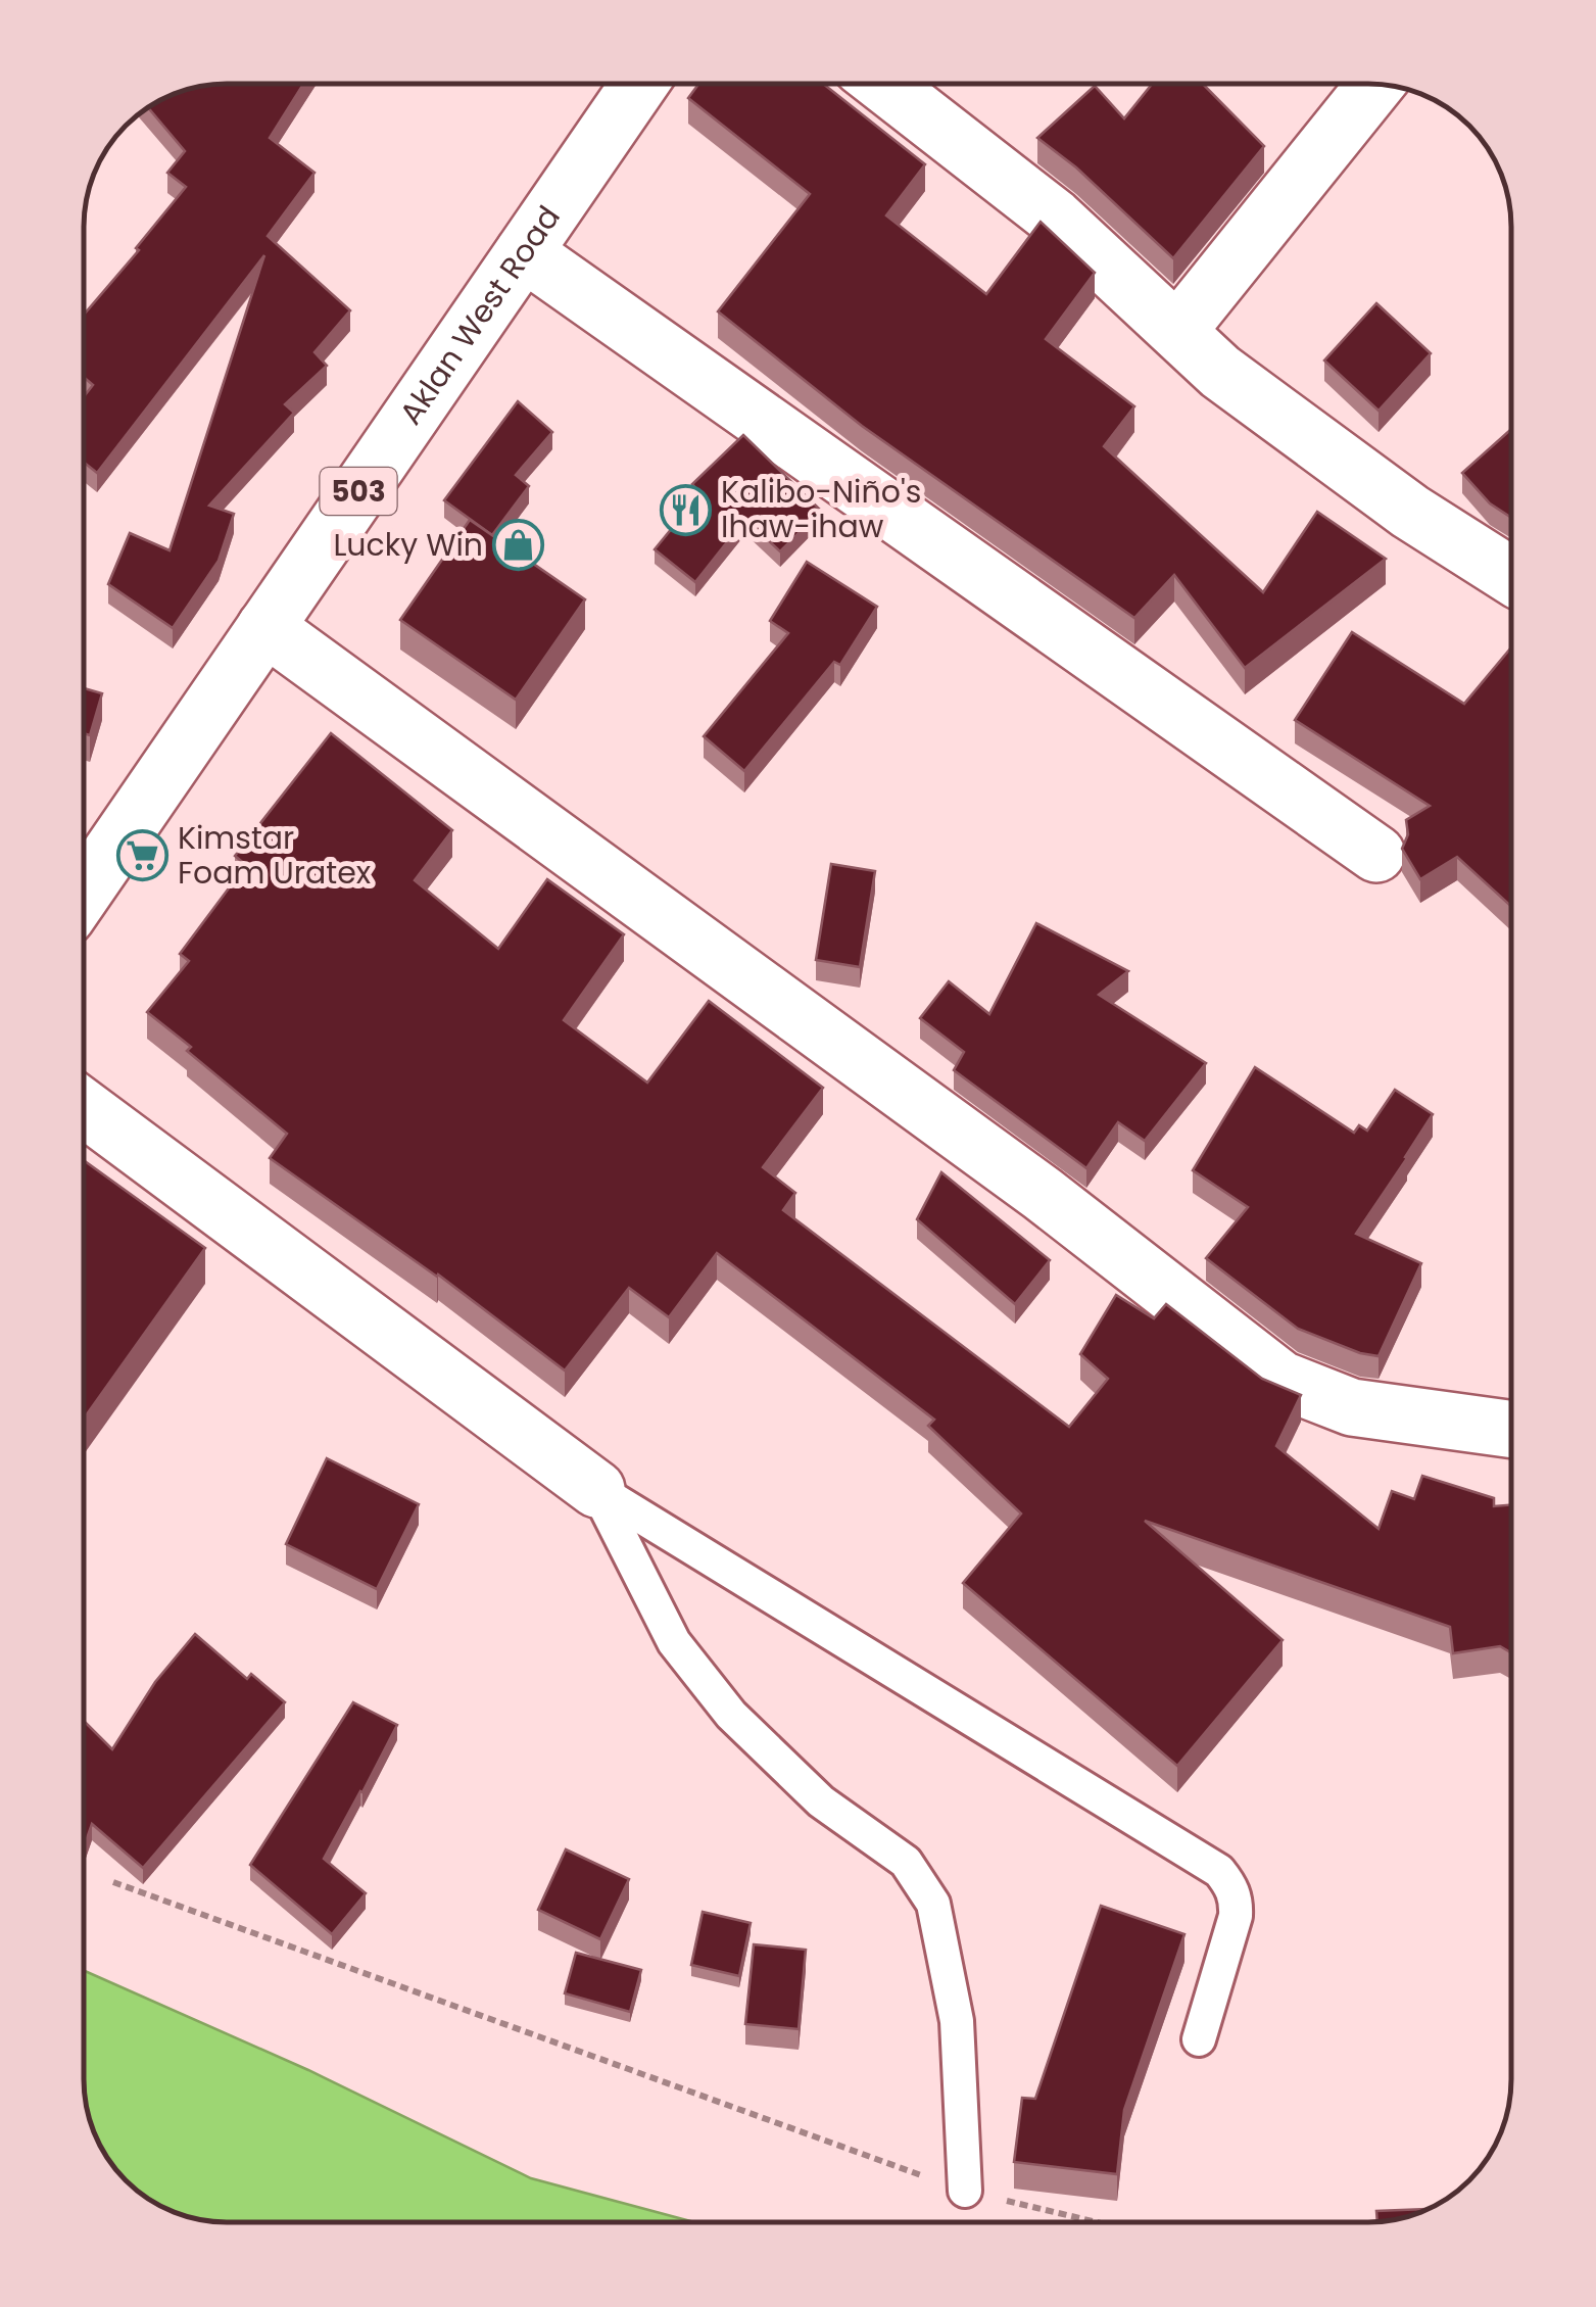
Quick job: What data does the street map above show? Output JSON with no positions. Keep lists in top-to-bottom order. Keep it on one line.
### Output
{"streets":{"street":["Aklan West Road","503"]},"places":{"restaurant":["Kalibo-Niño's Ihaw-ihaw"],"shop":["Lucky Win"],"supermarket":["Kimstar Foam Uratex"]}}
